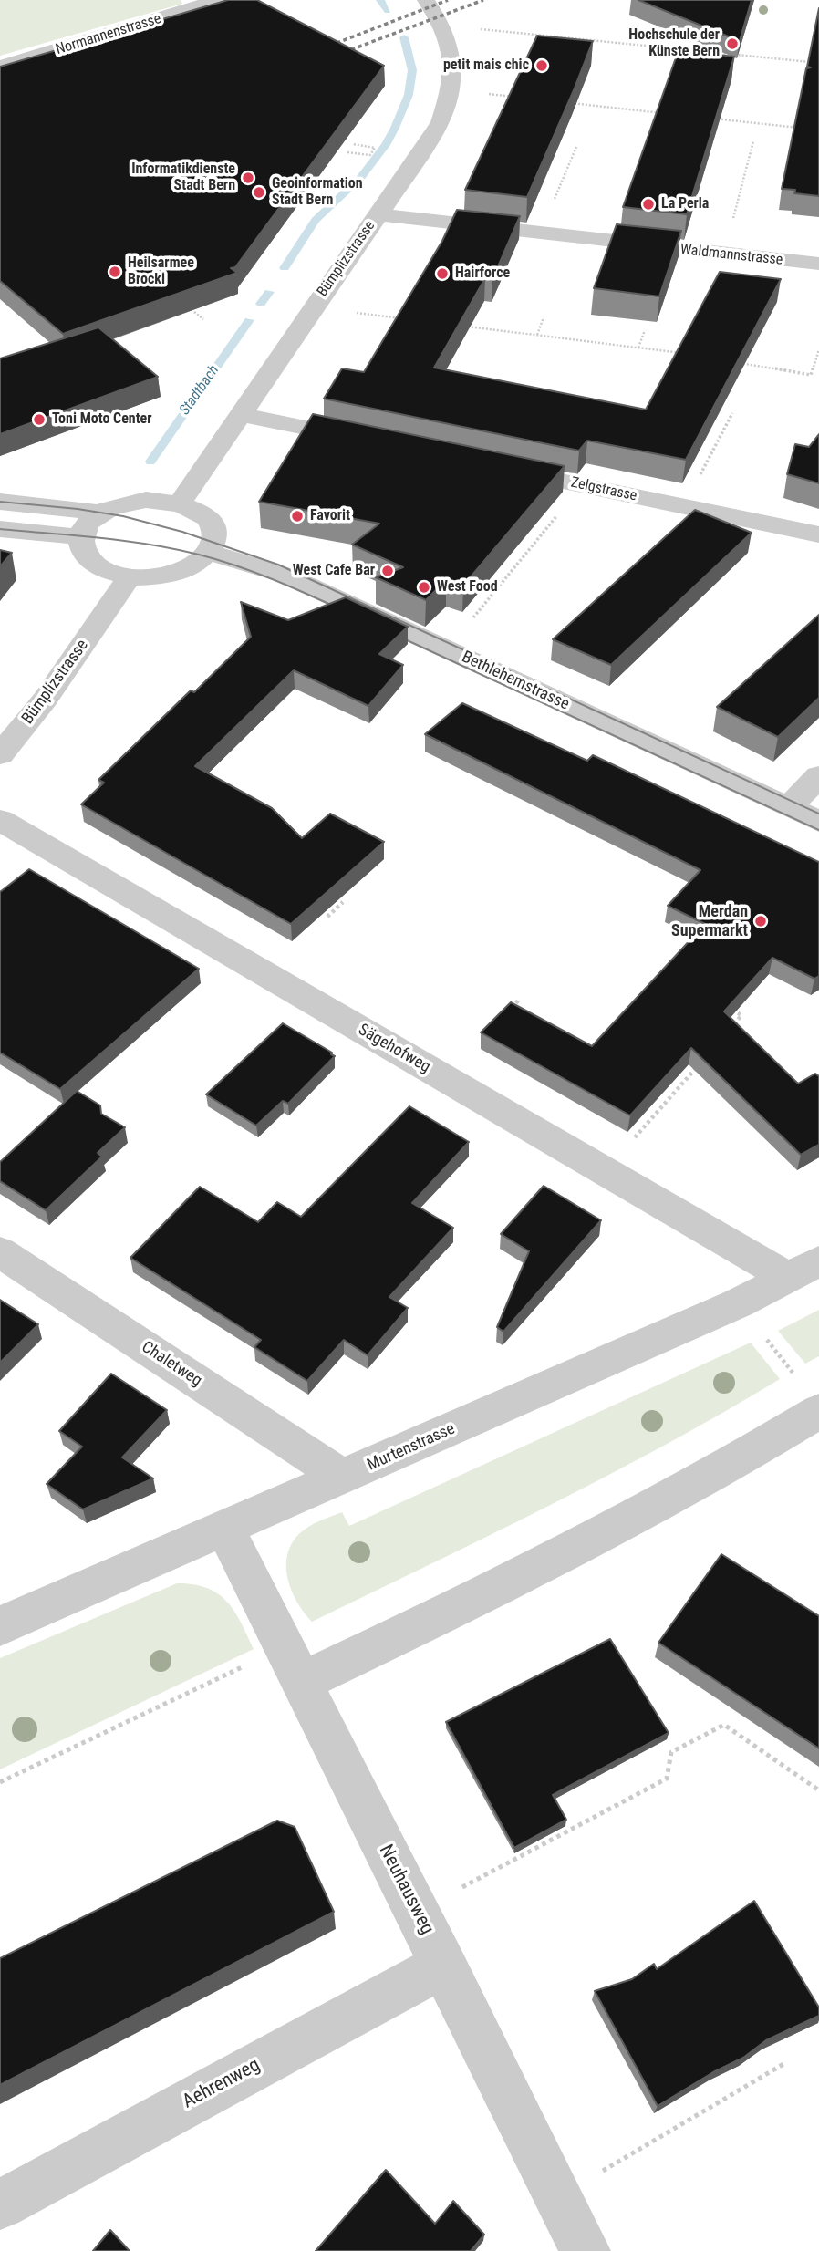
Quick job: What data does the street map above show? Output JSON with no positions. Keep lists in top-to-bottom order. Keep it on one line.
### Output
{"streets":{"street":["Normannenstrasse","Waldmannstrasse","Bümplizstrasse","Zelgstrasse","Bethlehemstrasse","Sägehofweg","Chaletweg","Murtenstrasse","Neuhausweg","Aehrenweg"]},"crossings":[["Waldmannstrasse","Bümplizstrasse"],["Bümplizstrasse","Bethlehemstrasse"],["Sägehofweg","Murtenstrasse"],["Chaletweg","Murtenstrasse"],["Murtenstrasse","Neuhausweg"],["Neuhausweg","Aehrenweg"]],"water":["Stadtbach"],"places":["Hochschule der Künste Bern","petit mais chic","Informatikdienste Stadt Bern","Geoinformation Stadt Bern","La Perla","Heilsarmee Brocki","Hairforce","Toni Moto Center","Favorit","West Cafe Bar","West Food","Merdan Supermarkt"]}
